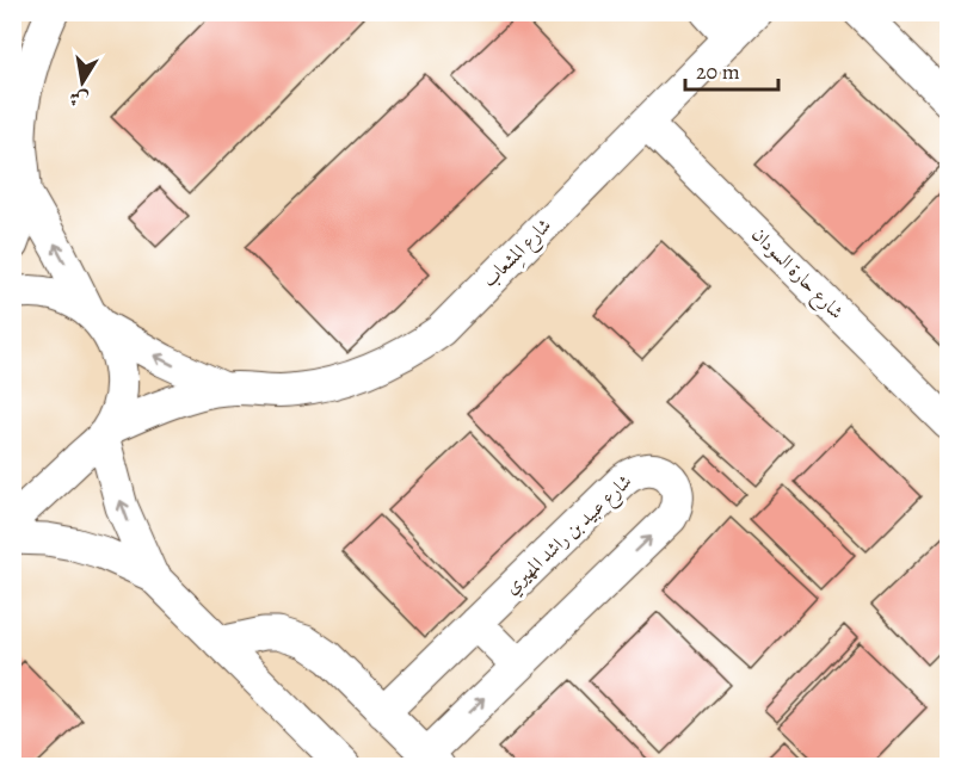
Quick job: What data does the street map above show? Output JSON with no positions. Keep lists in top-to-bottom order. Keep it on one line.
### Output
{"streets":{"street":["شارع المِشعاب","شارع حارة السودان","شارع عبيد بن راشد المهيري"]},"crossings":[["شارع المِشعاب","شارع حارة السودان"]],"scale_bar":"20 m","north":"bottom"}
